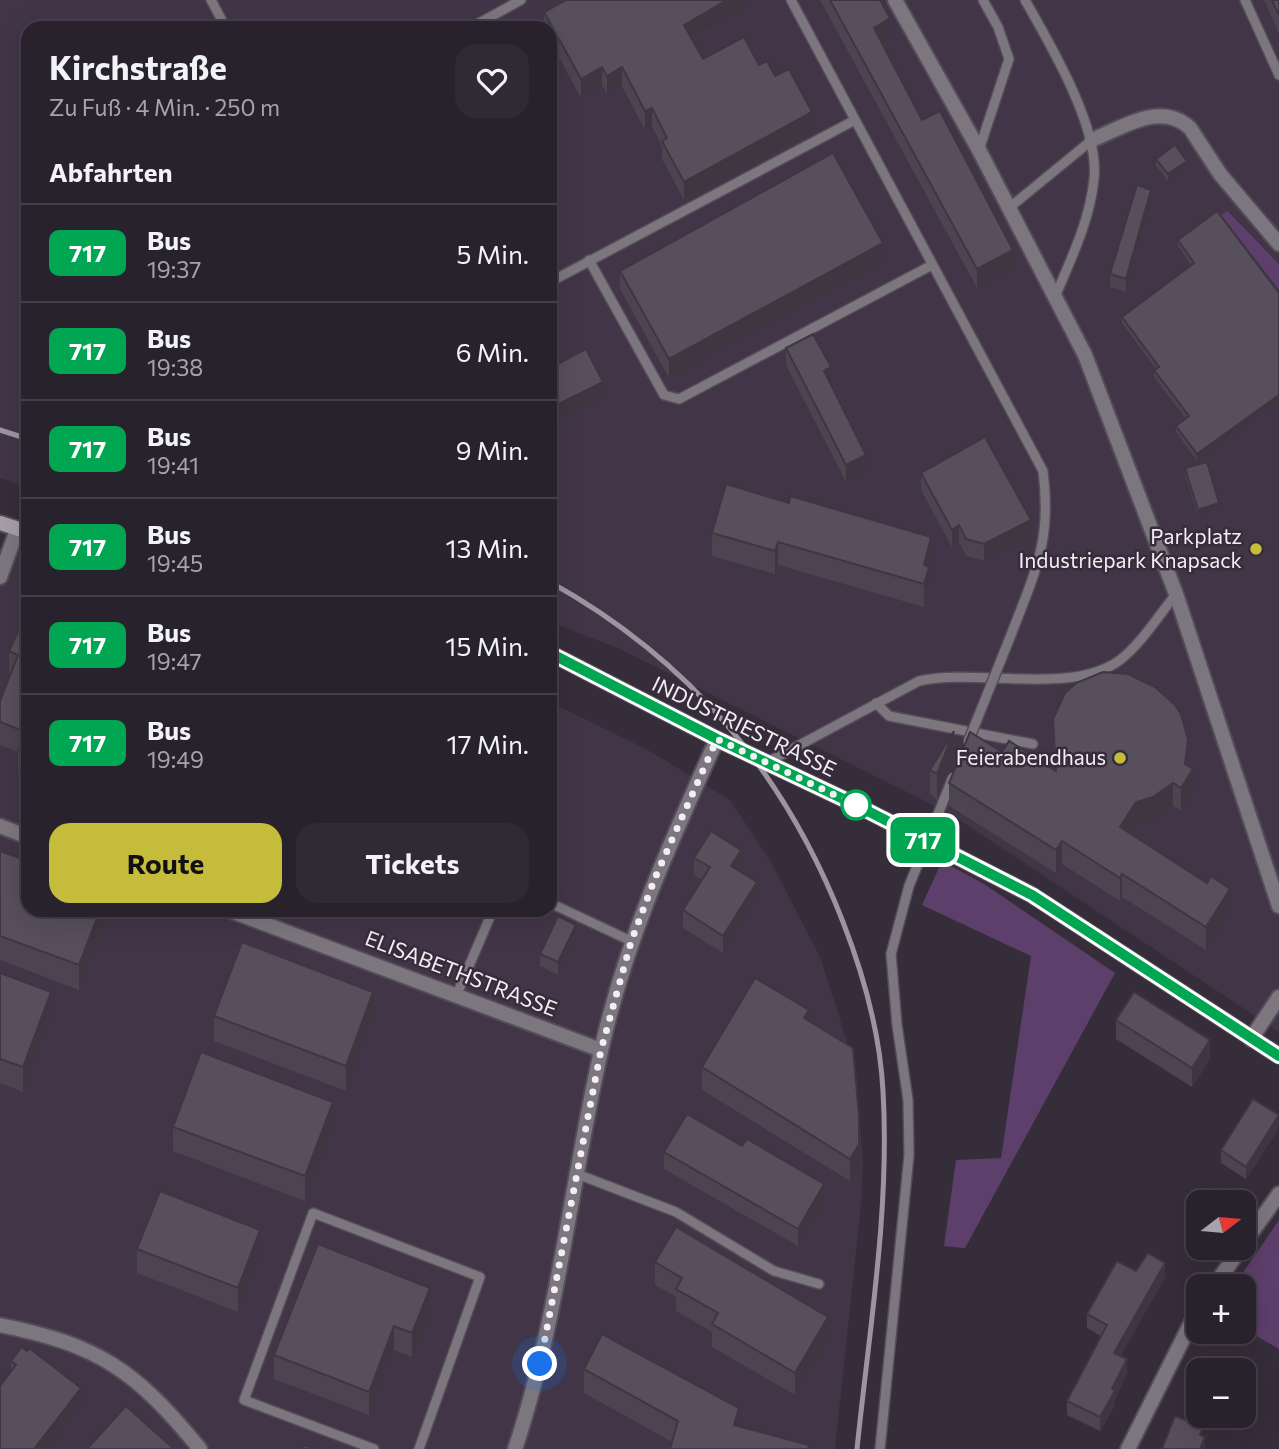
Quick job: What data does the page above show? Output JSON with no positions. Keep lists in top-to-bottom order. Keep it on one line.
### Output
{"streets":{"main road":["INDUSTRIESTRASSE"],"street":["ELISABETHSTRASSE"]},"places":["Parkplatz Industriepark Knapsack","Feierabendhaus"],"lines":["bus line 717"],"north":"right","page":{"on_map":"717","heading":[["Kirchstraße","Zu Fuß · 4 Min. · 250 m"],"Abfahrten"],"list":[{"mark":"717","name":"Bus","note":"19:37","value":"5 Min."},{"mark":"717","name":"Bus","note":"19:38","value":"6 Min."},{"mark":"717","name":"Bus","note":"19:41","value":"9 Min."},{"mark":"717","name":"Bus","note":"19:45","value":"13 Min."},{"mark":"717","name":"Bus","note":"19:47","value":"15 Min."},{"mark":"717","name":"Bus","note":"19:49","value":"17 Min."}],"buttons":["Route","Tickets"],"map_buttons":["+","−"]}}
